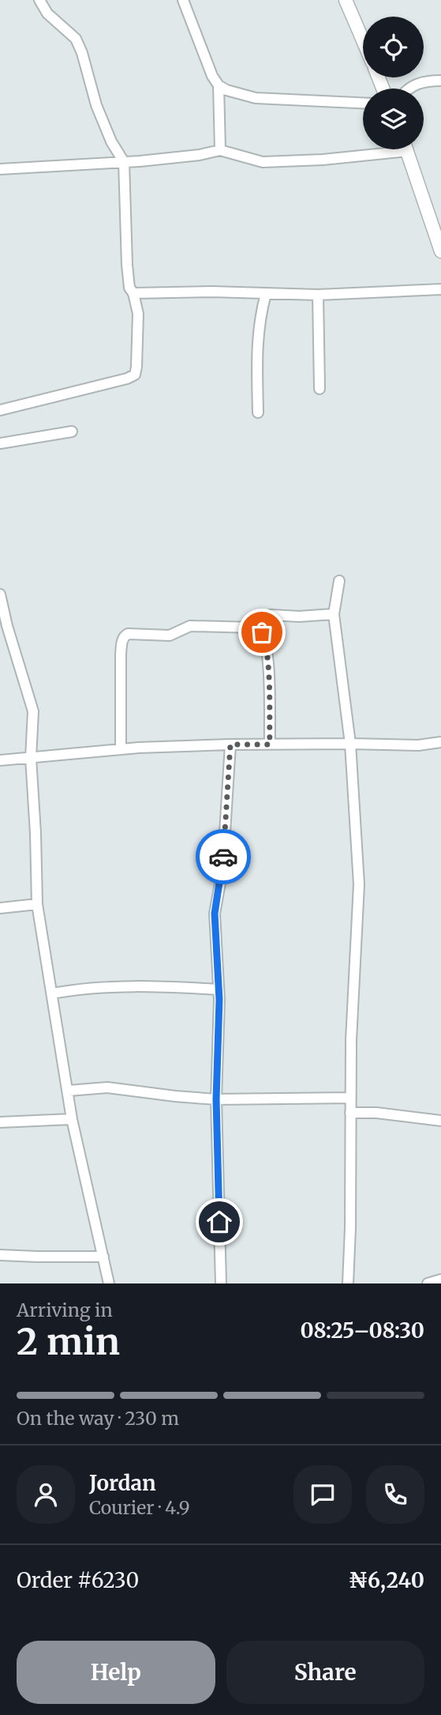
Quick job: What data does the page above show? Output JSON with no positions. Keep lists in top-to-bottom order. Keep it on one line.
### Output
{"page":{"heading":["2 min","Arriving in","08:25–08:30"],"panel":["Jordan","Courier · 4.9","Order #6230","₦6,240"],"bar":"On the way · 230 m","buttons":["Help","Share"]}}
